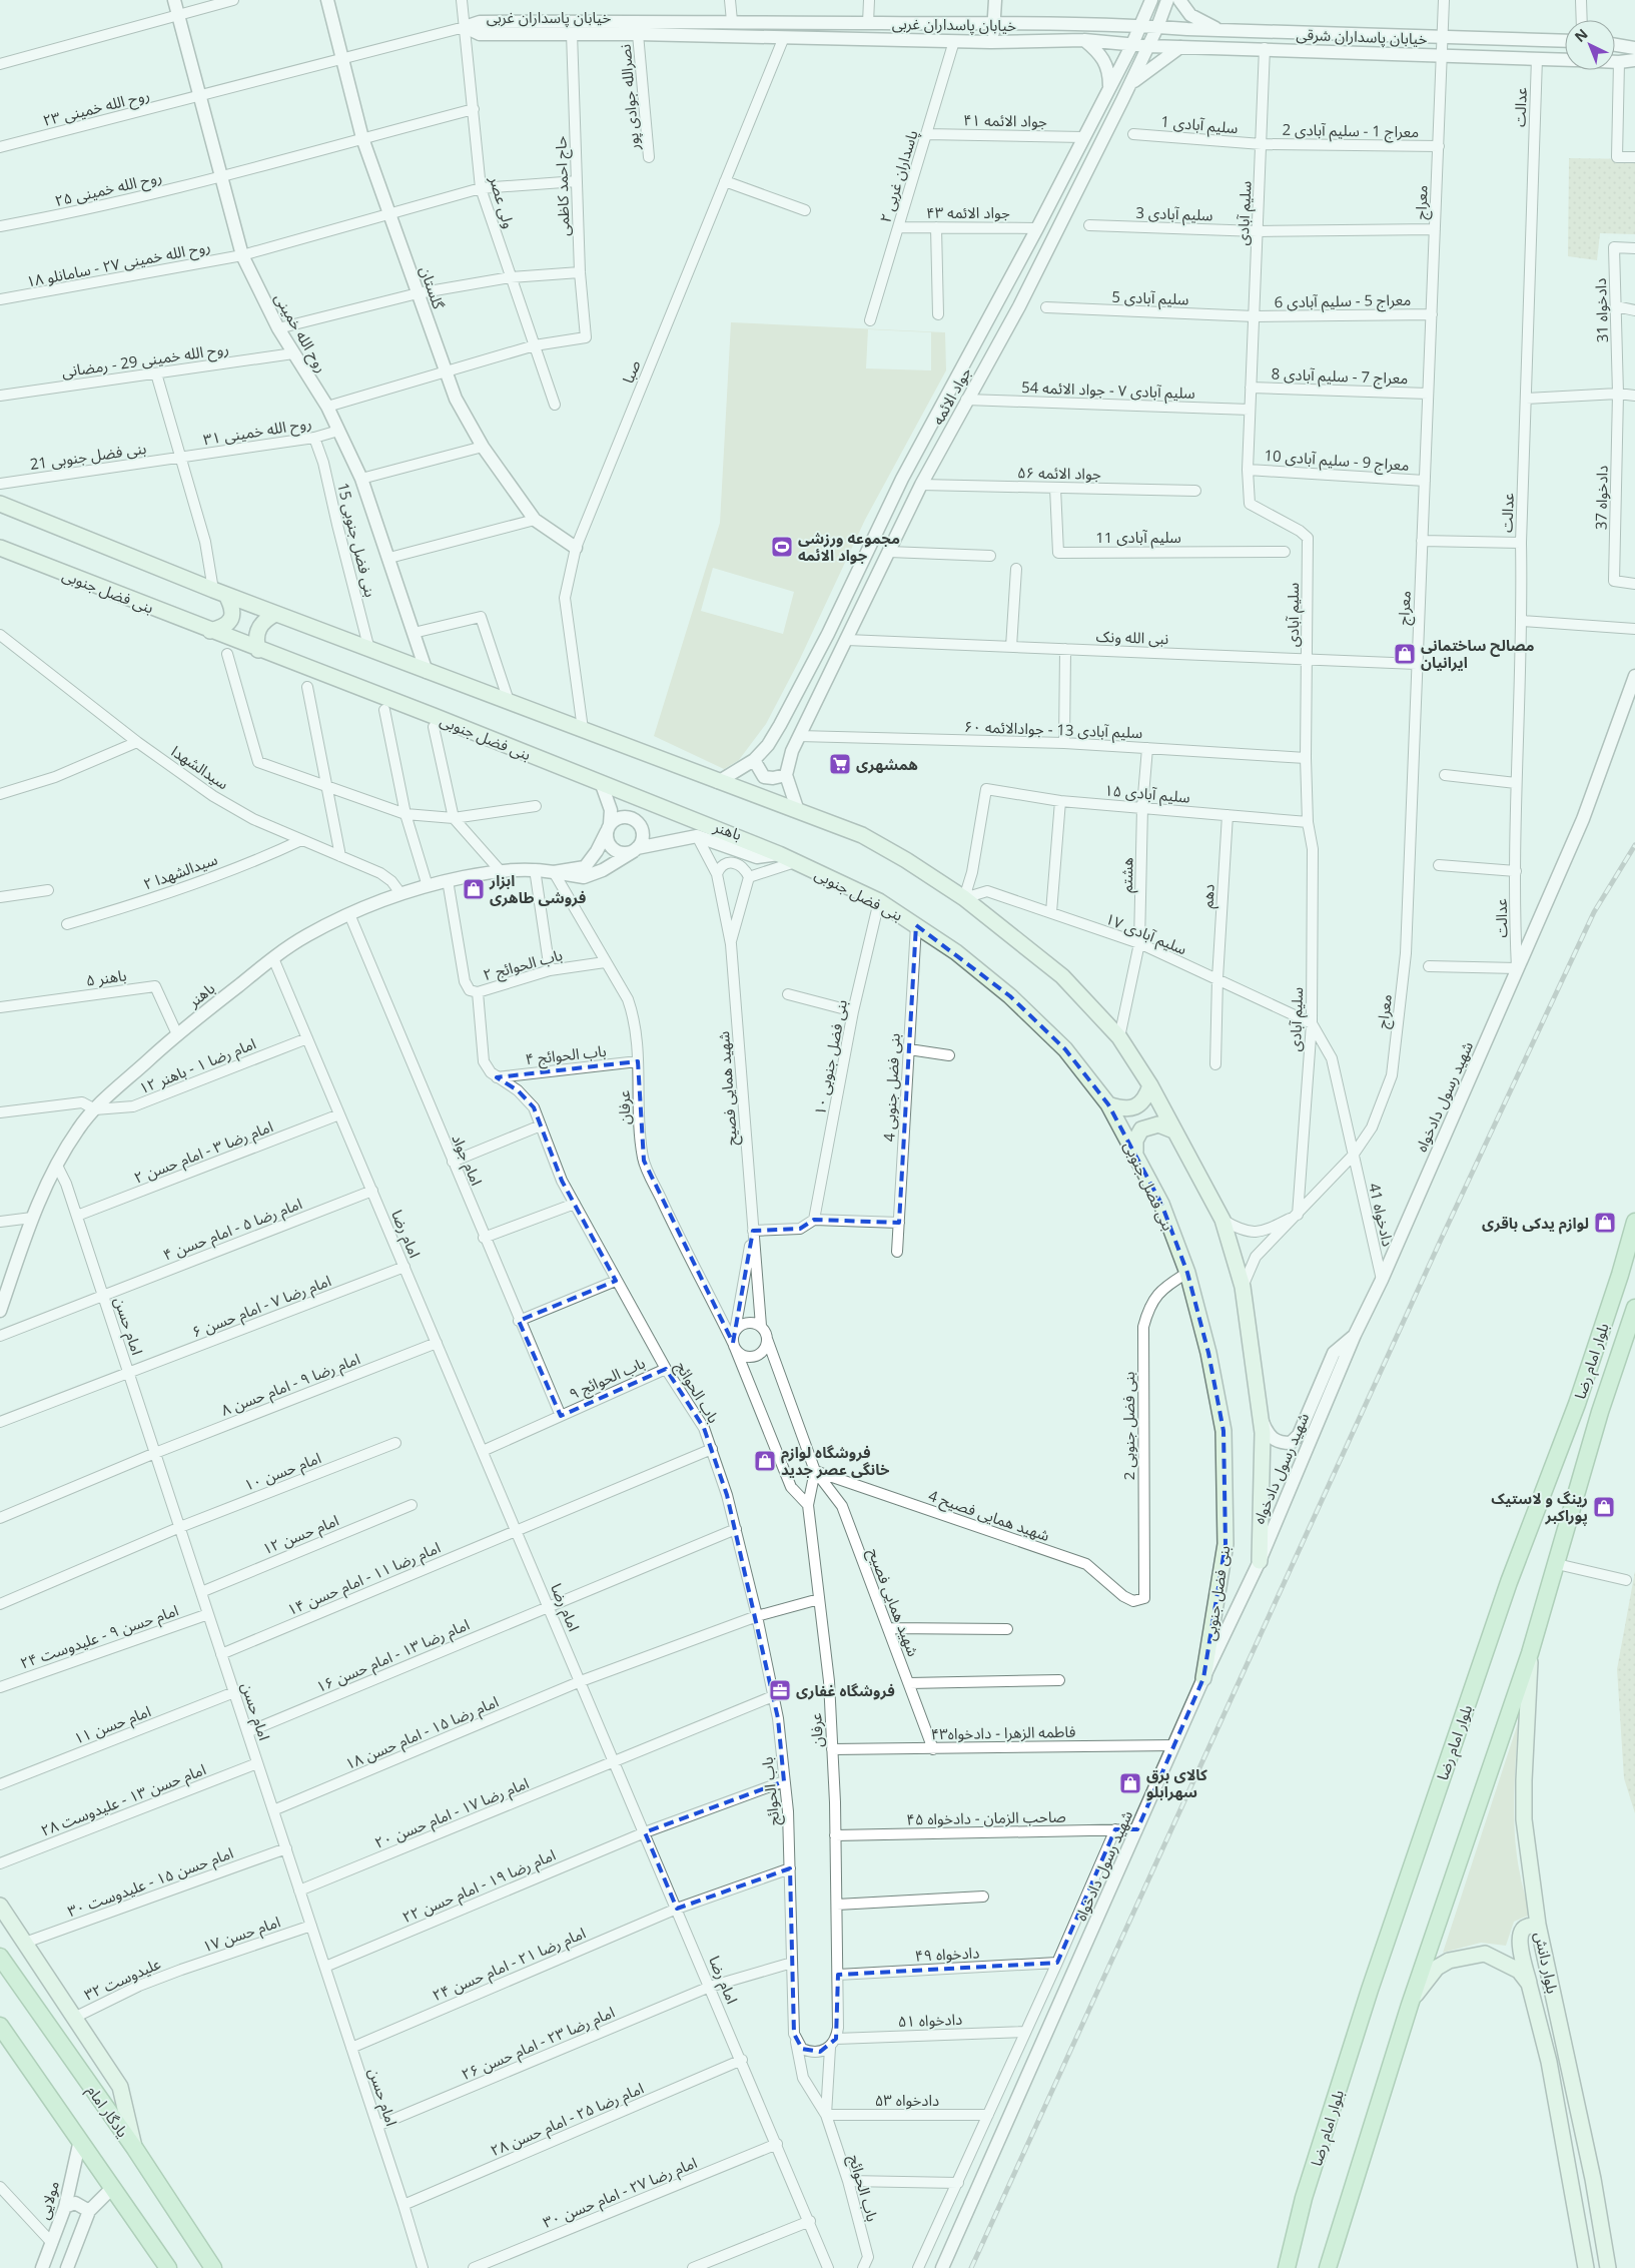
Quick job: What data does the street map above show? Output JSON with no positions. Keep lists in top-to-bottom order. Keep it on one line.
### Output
{"streets":{"main road":["بنی فضل جنوبی","بلوار امام رضا","بلوار دانش","یادگار امام"],"street":["خیابان پاسداران غربی","خیابان پاسداران شرقی","نصرالله جوادی پور","روح الله خمینی ۲۳","عدالت","جواد الائمه ۴۱","سلیم آبادی 1","معراج 1 - سلیم آبادی 2","پاسداران غربی ۲","حاج احمد کاظمی","روح الله خمینی ۲۵","ولی عصر","معراج","جواد الائمه ۴۳","سلیم آبادی 3","سلیم آبادی","روح الله خمینی ۲۷ - سامانلو ۱۸","گلستان","سلیم آبادی 5","معراج 5 - سلیم آبادی 6","دادخواه 31","روح الله خمینی","روح الله خمینی 29 - رمضانی","صبا","معراج 7 - سلیم آبادی 8","سلیم آبادی ۷ - جواد الائمه 54","جواد الائمه","روح الله خمینی ۳۱","بنی فضل جنوبی 21","معراج 9 - سلیم آبادی 10","جواد الائمه ۵۶","دادخواه 37","سلیم آبادی 11","بنی فضل جنوبی 15","نبی الله ونک","سلیم آبادی 13 - جوادالائمه ۶۰","سیدالشهدا","سلیم آبادی ۱۵","باهنر","سیدالشهدا ۲","هشتم","دهم","سلیم آبادی ۱۷","باب الحوائج ۲","باهنر ۵","باب الحوائج ۴","بنی فضل جنوبی ۱۰","امام رضا ۱ - باهنر ۱۲","بنی فضل جنوبی 4","شهید همایی فصیح","شهید رسول دادخواه","عرفان","امام رضا ۳ - امام حسن ۲","امام جواد","دادخواه 41","امام رضا ۵ - امام حسن ۴","امام رضا","امام رضا ۷ - امام حسن ۶","امام حسن","باب الحوائج ۹","امام رضا ۹ - امام حسن ۸","باب الحوائج","بنی فضل جنوبی 2","امام حسن ۱۰","شهید همایی فصیح 4","امام حسن ۱۲","امام رضا ۱۱ - امام حسن ۱۴","امام حسن ۹ - علیدوست ۲۴","امام رضا ۱۳ - امام حسن ۱۶","امام حسن ۱۱","امام رضا ۱۵ - امام حسن ۱۸","فاطمه الزهرا - دادخواه۴۳","امام حسن ۱۳ - علیدوست ۲۸","امام رضا ۱۷ - امام حسن ۲۰","صاحب الزمان - دادخواه ۴۵","امام حسن ۱۵ - علیدوست ۳۰","امام رضا ۱۹ - امام حسن ۲۲","امام حسن ۱۷","دادخواه ۴۹","امام رضا ۲۱ - امام حسن ۲۴","علیدوست ۳۲","دادخواه ۵۱","امام رضا ۲۳ - امام حسن ۲۶","دادخواه ۵۳","امام رضا ۲۵ - امام حسن ۲۸","امام رضا ۲۷ - امام حسن ۳۰","مولایی"]},"crossings":[["خیابان پاسداران غربی","خیابان پاسداران شرقی"],["خیابان پاسداران غربی","نصرالله جوادی پور"],["خیابان پاسداران غربی","روح الله خمینی ۲۳"],["خیابان پاسداران غربی","پاسداران غربی ۲"],["خیابان پاسداران غربی","حاج احمد کاظمی"],["خیابان پاسداران غربی","ولی عصر"],["خیابان پاسداران غربی","صبا"],["خیابان پاسداران غربی","جواد الائمه"],["خیابان پاسداران شرقی","عدالت"],["خیابان پاسداران شرقی","معراج"],["خیابان پاسداران شرقی","سلیم آبادی"],["خیابان پاسداران شرقی","جواد الائمه"],["روح الله خمینی ۲۳","ولی عصر"],["روح الله خمینی ۲۳","گلستان"],["روح الله خمینی ۲۳","روح الله خمینی"],["عدالت","شهید رسول دادخواه"],["جواد الائمه ۴۱","پاسداران غربی ۲"],["جواد الائمه ۴۱","جواد الائمه"],["سلیم آبادی 1","معراج 1 - سلیم آبادی 2"],["سلیم آبادی 1","سلیم آبادی"],["معراج 1 - سلیم آبادی 2","معراج"],["معراج 1 - سلیم آبادی 2","سلیم آبادی"],["پاسداران غربی ۲","جواد الائمه ۴۳"],["حاج احمد کاظمی","ولی عصر"],["حاج احمد کاظمی","روح الله خمینی ۲۷ - سامانلو ۱۸"],["روح الله خمینی ۲۵","ولی عصر"],["روح الله خمینی ۲۵","گلستان"],["روح الله خمینی ۲۵","روح الله خمینی"],["ولی عصر","روح الله خمینی ۲۷ - سامانلو ۱۸"],["معراج","سلیم آبادی 3"],["معراج","سلیم آبادی"],["معراج","معراج 5 - سلیم آبادی 6"],["معراج","معراج 7 - سلیم آبادی 8"],["معراج","معراج 9 - سلیم آبادی 10"],["معراج","نبی الله ونک"],["معراج","دادخواه 41"],["جواد الائمه ۴۳","جواد الائمه"],["سلیم آبادی 3","سلیم آبادی"],["سلیم آبادی","سلیم آبادی 5"],["سلیم آبادی","معراج 5 - سلیم آبادی 6"],["سلیم آبادی","معراج 7 - سلیم آبادی 8"],["سلیم آبادی","سلیم آبادی ۷ - جواد الائمه 54"],["سلیم آبادی","معراج 9 - سلیم آبادی 10"],["سلیم آبادی","نبی الله ونک"],["سلیم آبادی","سلیم آبادی 13 - جوادالائمه ۶۰"],["سلیم آبادی","سلیم آبادی ۱۵"],["سلیم آبادی","سلیم آبادی ۱۷"],["سلیم آبادی","دادخواه 41"],["روح الله خمینی ۲۷ - سامانلو ۱۸","گلستان"],["روح الله خمینی ۲۷ - سامانلو ۱۸","روح الله خمینی"],["گلستان","صبا"],["سلیم آبادی 5","معراج 5 - سلیم آبادی 6"],["دادخواه 31","دادخواه 37"],["روح الله خمینی","روح الله خمینی 29 - رمضانی"],["روح الله خمینی","روح الله خمینی ۳۱"],["سلیم آبادی ۷ - جواد الائمه 54","جواد الائمه"],["جواد الائمه","جواد الائمه ۵۶"],["جواد الائمه","نبی الله ونک"],["جواد الائمه","سلیم آبادی 13 - جوادالائمه ۶۰"],["روح الله خمینی ۳۱","بنی فضل جنوبی 21"],["روح الله خمینی ۳۱","بنی فضل جنوبی 15"],["جواد الائمه ۵۶","سلیم آبادی 11"],["بنی فضل جنوبی","باهنر"],["بنی فضل جنوبی","بنی فضل جنوبی ۱۰"],["بنی فضل جنوبی","بنی فضل جنوبی 4"],["بنی فضل جنوبی","شهید رسول دادخواه"],["بنی فضل جنوبی","بنی فضل جنوبی 2"],["سلیم آبادی 13 - جوادالائمه ۶۰","هشتم"],["سیدالشهدا","باهنر"],["سیدالشهدا","سیدالشهدا ۲"],["سلیم آبادی ۱۵","هشتم"],["سلیم آبادی ۱۵","دهم"],["سلیم آبادی ۱۵","سلیم آبادی ۱۷"],["باهنر","باهنر ۵"],["باهنر","امام رضا ۱ - باهنر ۱۲"],["باهنر","شهید همایی فصیح"],["باهنر","عرفان"],["باهنر","امام جواد"],["باهنر","امام رضا"],["باهنر","امام حسن"],["هشتم","سلیم آبادی ۱۷"],["دهم","سلیم آبادی ۱۷"],["سلیم آبادی ۱۷","دادخواه 41"],["باب الحوائج ۲","عرفان"],["باب الحوائج ۲","باب الحوائج"],["باب الحوائج ۴","عرفان"],["باب الحوائج ۴","باب الحوائج"],["امام رضا ۱ - باهنر ۱۲","امام رضا"],["شهید همایی فصیح","عرفان"],["شهید همایی فصیح","شهید همایی فصیح 4"],["شهید همایی فصیح","فاطمه الزهرا - دادخواه۴۳"],["شهید رسول دادخواه","دادخواه 41"],["شهید رسول دادخواه","فاطمه الزهرا - دادخواه۴۳"],["شهید رسول دادخواه","صاحب الزمان - دادخواه ۴۵"],["عرفان","امام رضا ۱۵ - امام حسن ۱۸"],["عرفان","فاطمه الزهرا - دادخواه۴۳"],["عرفان","صاحب الزمان - دادخواه ۴۵"],["عرفان","دادخواه ۴۹"],["عرفان","دادخواه ۵۱"],["امام رضا ۳ - امام حسن ۲","امام رضا"],["امام رضا ۳ - امام حسن ۲","امام حسن"],["امام جواد","باب الحوائج ۹"],["امام رضا ۵ - امام حسن ۴","امام رضا"],["امام رضا ۵ - امام حسن ۴","امام حسن"],["امام رضا","امام رضا ۷ - امام حسن ۶"],["امام رضا","باب الحوائج ۹"],["امام رضا","امام رضا ۹ - امام حسن ۸"],["امام رضا","امام رضا ۱۱ - امام حسن ۱۴"],["امام رضا","امام رضا ۱۳ - امام حسن ۱۶"],["امام رضا","امام رضا ۱۵ - امام حسن ۱۸"],["امام رضا","امام رضا ۱۷ - امام حسن ۲۰"],["امام رضا","امام رضا ۱۹ - امام حسن ۲۲"],["امام رضا","امام رضا ۲۱ - امام حسن ۲۴"],["امام رضا","امام رضا ۲۳ - امام حسن ۲۶"],["امام رضا","امام رضا ۲۵ - امام حسن ۲۸"],["امام رضا","امام رضا ۲۷ - امام حسن ۳۰"],["امام رضا ۷ - امام حسن ۶","امام حسن"],["امام حسن","امام رضا ۹ - امام حسن ۸"],["امام حسن","امام حسن ۱۰"],["امام حسن","امام حسن ۱۲"],["امام حسن","امام رضا ۱۱ - امام حسن ۱۴"],["امام حسن","امام حسن ۹ - علیدوست ۲۴"],["امام حسن","امام رضا ۱۳ - امام حسن ۱۶"],["امام حسن","امام حسن ۱۱"],["امام حسن","امام رضا ۱۵ - امام حسن ۱۸"],["امام حسن","امام حسن ۱۳ - علیدوست ۲۸"],["امام حسن","امام رضا ۱۷ - امام حسن ۲۰"],["امام حسن","امام حسن ۱۵ - علیدوست ۳۰"],["امام حسن","امام رضا ۱۹ - امام حسن ۲۲"],["امام حسن","امام حسن ۱۷"],["امام حسن","امام رضا ۲۱ - امام حسن ۲۴"],["امام حسن","امام رضا ۲۳ - امام حسن ۲۶"],["امام حسن","امام رضا ۲۵ - امام حسن ۲۸"],["بلوار امام رضا","بلوار دانش"],["باب الحوائج ۹","باب الحوائج"],["باب الحوائج","امام رضا ۱۱ - امام حسن ۱۴"],["باب الحوائج","امام رضا ۱۳ - امام حسن ۱۶"],["باب الحوائج","امام رضا ۱۵ - امام حسن ۱۸"],["باب الحوائج","امام رضا ۱۷ - امام حسن ۲۰"],["باب الحوائج","امام رضا ۱۹ - امام حسن ۲۲"],["باب الحوائج","امام رضا ۲۱ - امام حسن ۲۴"],["باب الحوائج","امام رضا ۲۳ - امام حسن ۲۶"],["باب الحوائج","دادخواه ۵۳"],["بنی فضل جنوبی 2","شهید همایی فصیح 4"],["امام حسن ۱۷","علیدوست ۳۲"]],"places":{"sports":["مجموعه ورزشی جواد الائمه"],"shop":["مصالح ساختمانی ایرانیان","ابزار فروشی طاهری","لوازم یدکی باقری","فروشگاه لوازم خانگی عصر جدید","رینگ و لاستیک پوراکبر","کالای برق سهرابلو"],"supermarket":["همشهری"],"office":["فروشگاه غفاری"]},"north":"top left"}
